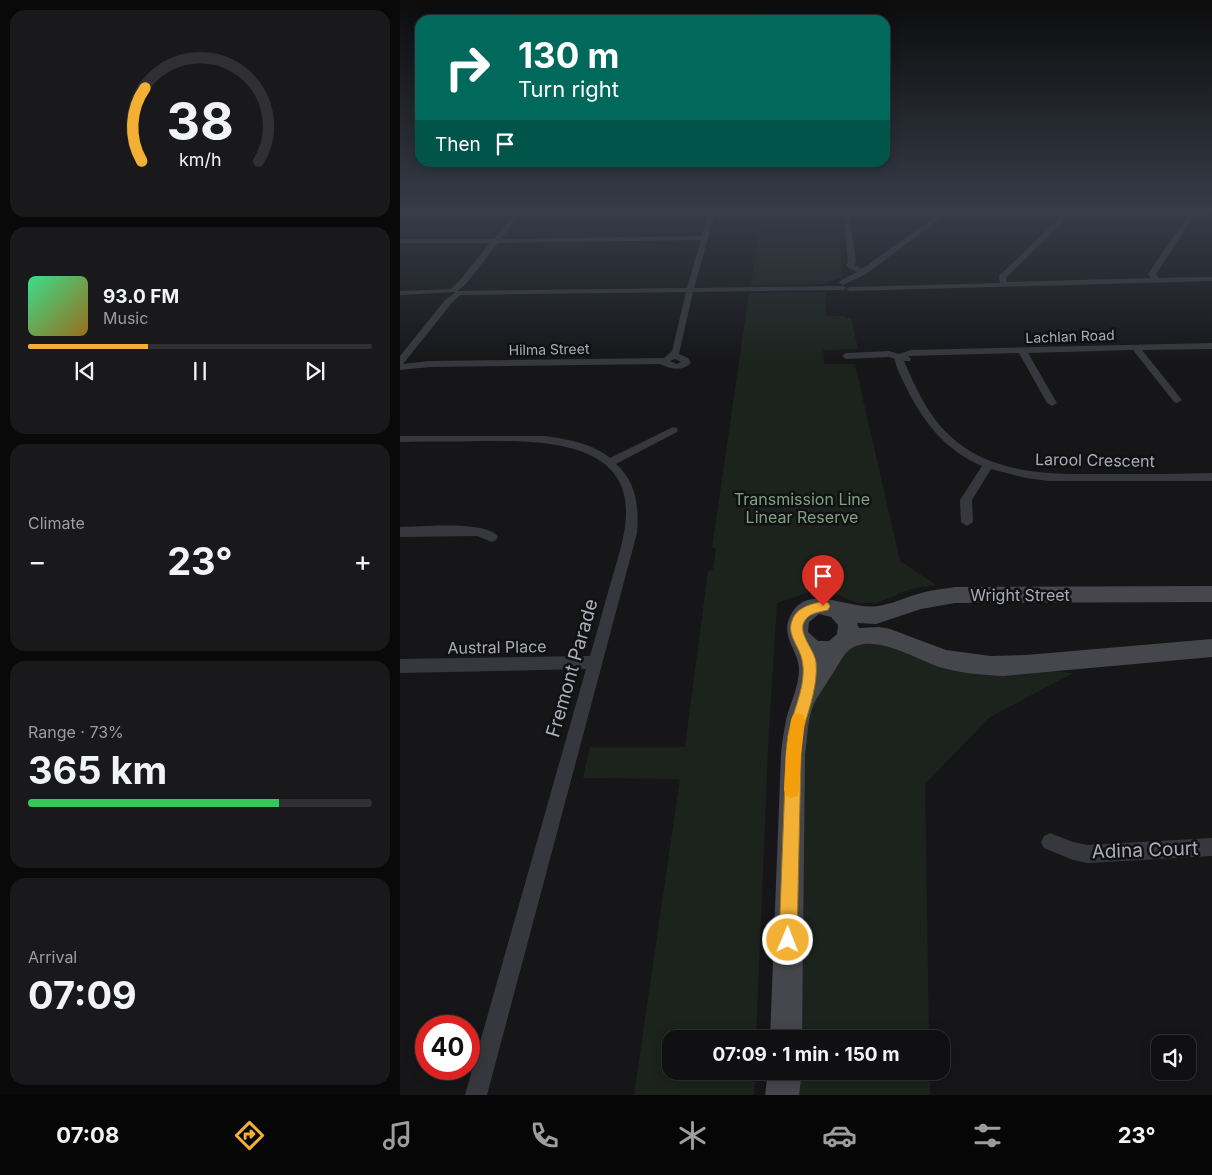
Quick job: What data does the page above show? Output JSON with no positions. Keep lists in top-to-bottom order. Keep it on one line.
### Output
{"streets":{"street":["Lachlan Road","Hilma Street","Larool Crescent","Wright Street","Austral Place","Fremont Parade","Adina Court"]},"crossings":[["Lachlan Road","Larool Crescent"],["Austral Place","Fremont Parade"]],"parks":["Transmission Line Linear Reserve"],"page":{"turn":["130 m","Turn right"],"then":"Then","song":["93.0 FM","Music"],"tile":["Climate",["Range · 73%","365 km"],["Arrival","07:09"]],"heat":["−","23°","+"],"limit":"40","trip":"07:09 · 1 min · 150 m","tabs":["07:08","23°"],"gauge":["38","km/h"]}}
